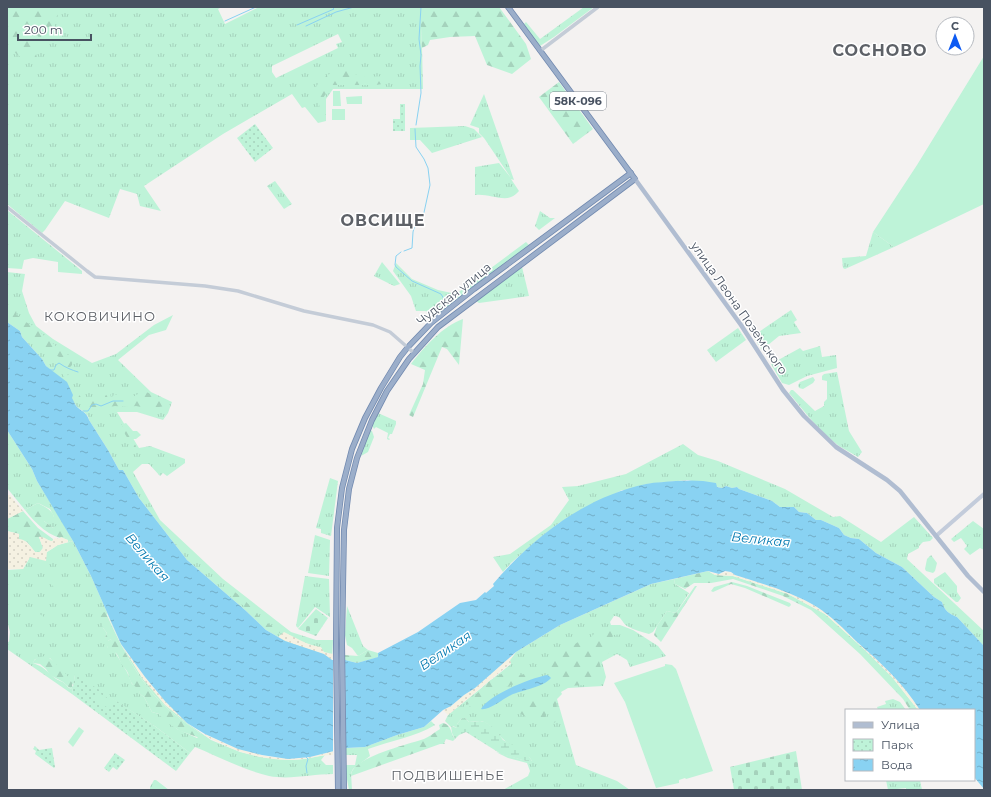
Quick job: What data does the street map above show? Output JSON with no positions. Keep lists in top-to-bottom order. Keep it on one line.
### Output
{"streets":{"highway":["58К-096","Чудская улица","улица Леона Поземского"]},"crossings":[["Чудская улица","улица Леона Поземского"]],"districts":["СОСНОВО","ОВСИЩЕ","КОКОВИЧИНО","ПОДВИШЕНЬЕ"],"water":["Великая"],"legend":["Улица","Парк","Вода"],"scale_bar":"200 m","north":"top"}
